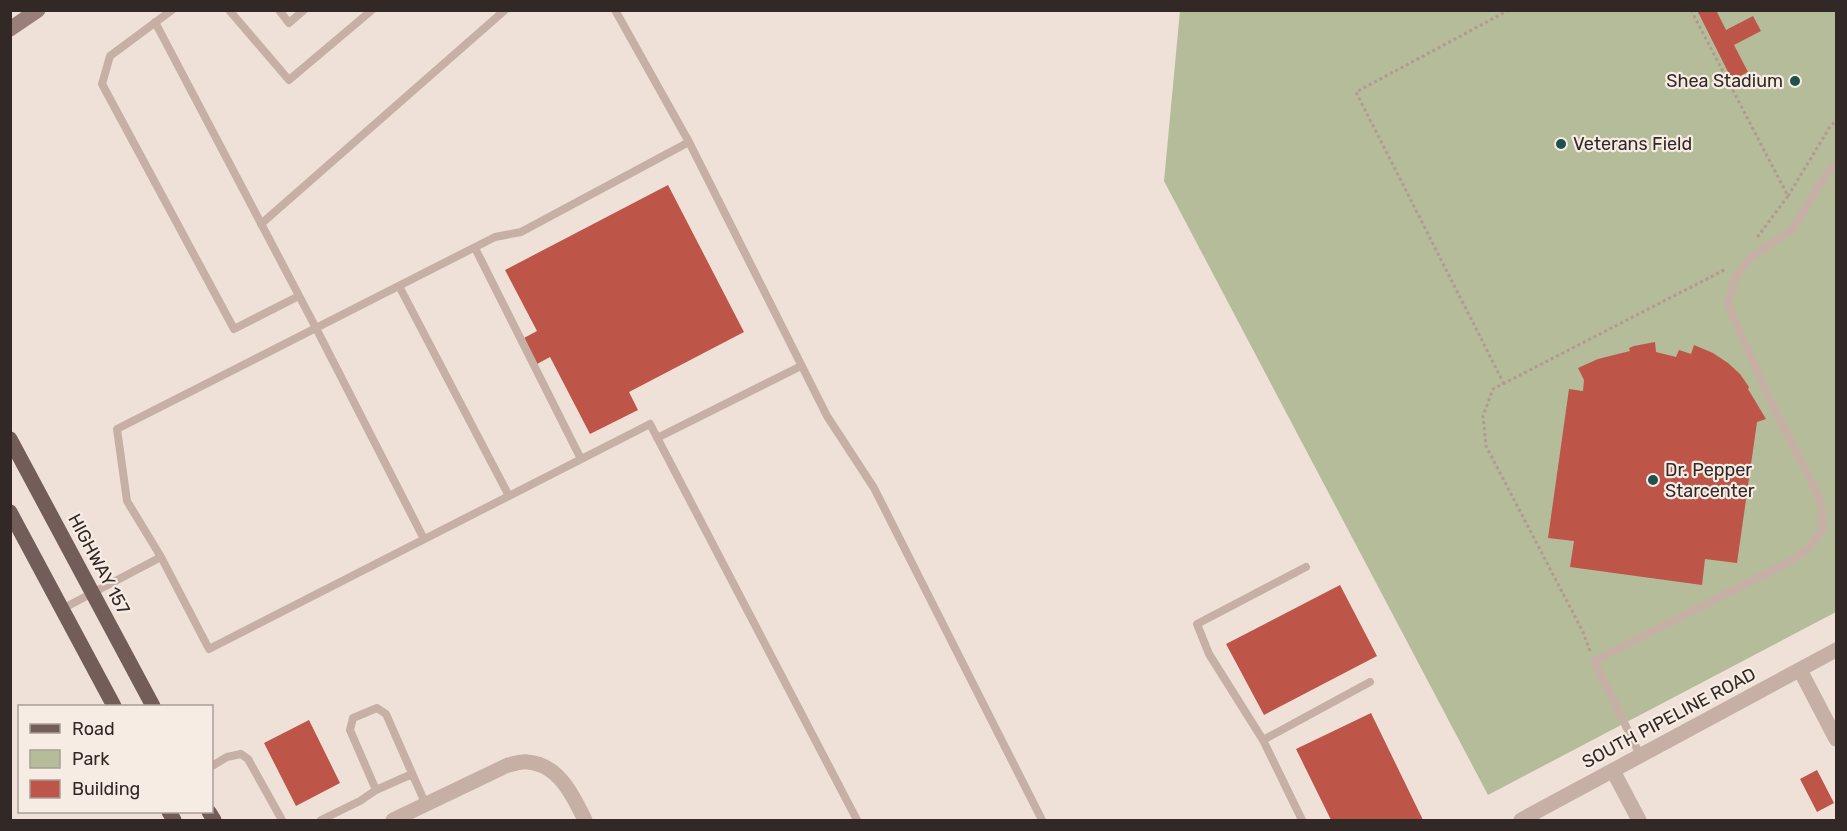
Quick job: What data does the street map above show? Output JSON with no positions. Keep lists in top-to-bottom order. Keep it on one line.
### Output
{"streets":{"main road":["HIGHWAY 157"],"street":["SOUTH PIPELINE ROAD"]},"places":["Shea Stadium","Veterans Field","Dr. Pepper Starcenter"],"legend":["Road","Park","Building"]}
